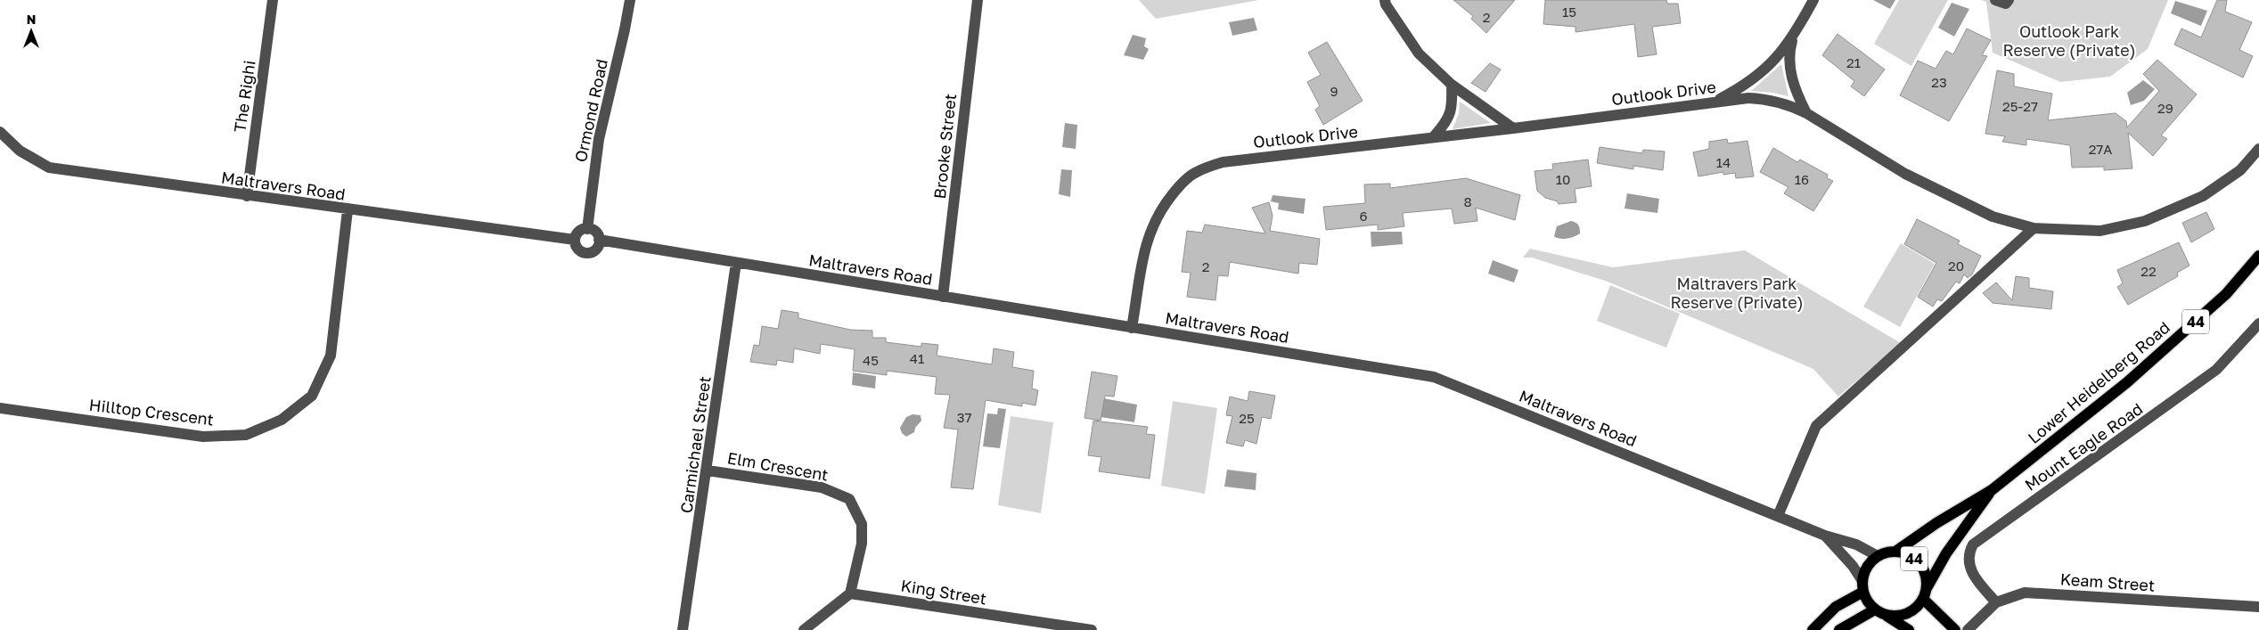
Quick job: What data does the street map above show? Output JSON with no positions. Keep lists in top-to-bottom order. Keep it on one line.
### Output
{"streets":{"main road":["44","Lower Heidelberg Road"],"street":["Outlook Drive","The Righi","Ormond Road","Brooke Street","Maltravers Road","Hilltop Crescent","Carmichael Street","Mount Eagle Road","Elm Crescent","Keam Street","King Street"]},"crossings":[["Outlook Drive","Maltravers Road"],["The Righi","Maltravers Road"],["Ormond Road","Maltravers Road"],["Brooke Street","Maltravers Road"],["Maltravers Road","44"],["Maltravers Road","Lower Heidelberg Road"],["Maltravers Road","Hilltop Crescent"],["Maltravers Road","Carmichael Street"],["44","Lower Heidelberg Road"],["Carmichael Street","Elm Crescent"],["Mount Eagle Road","Keam Street"],["Elm Crescent","King Street"]],"parks":["Outlook Park Reserve (Private)","Maltravers Park Reserve (Private)"],"house_numbers":["15","2","21","23","9","25-27","29","27A","14","10","16","8","6","20","2","22","41","45","37","25"],"north":"top"}
